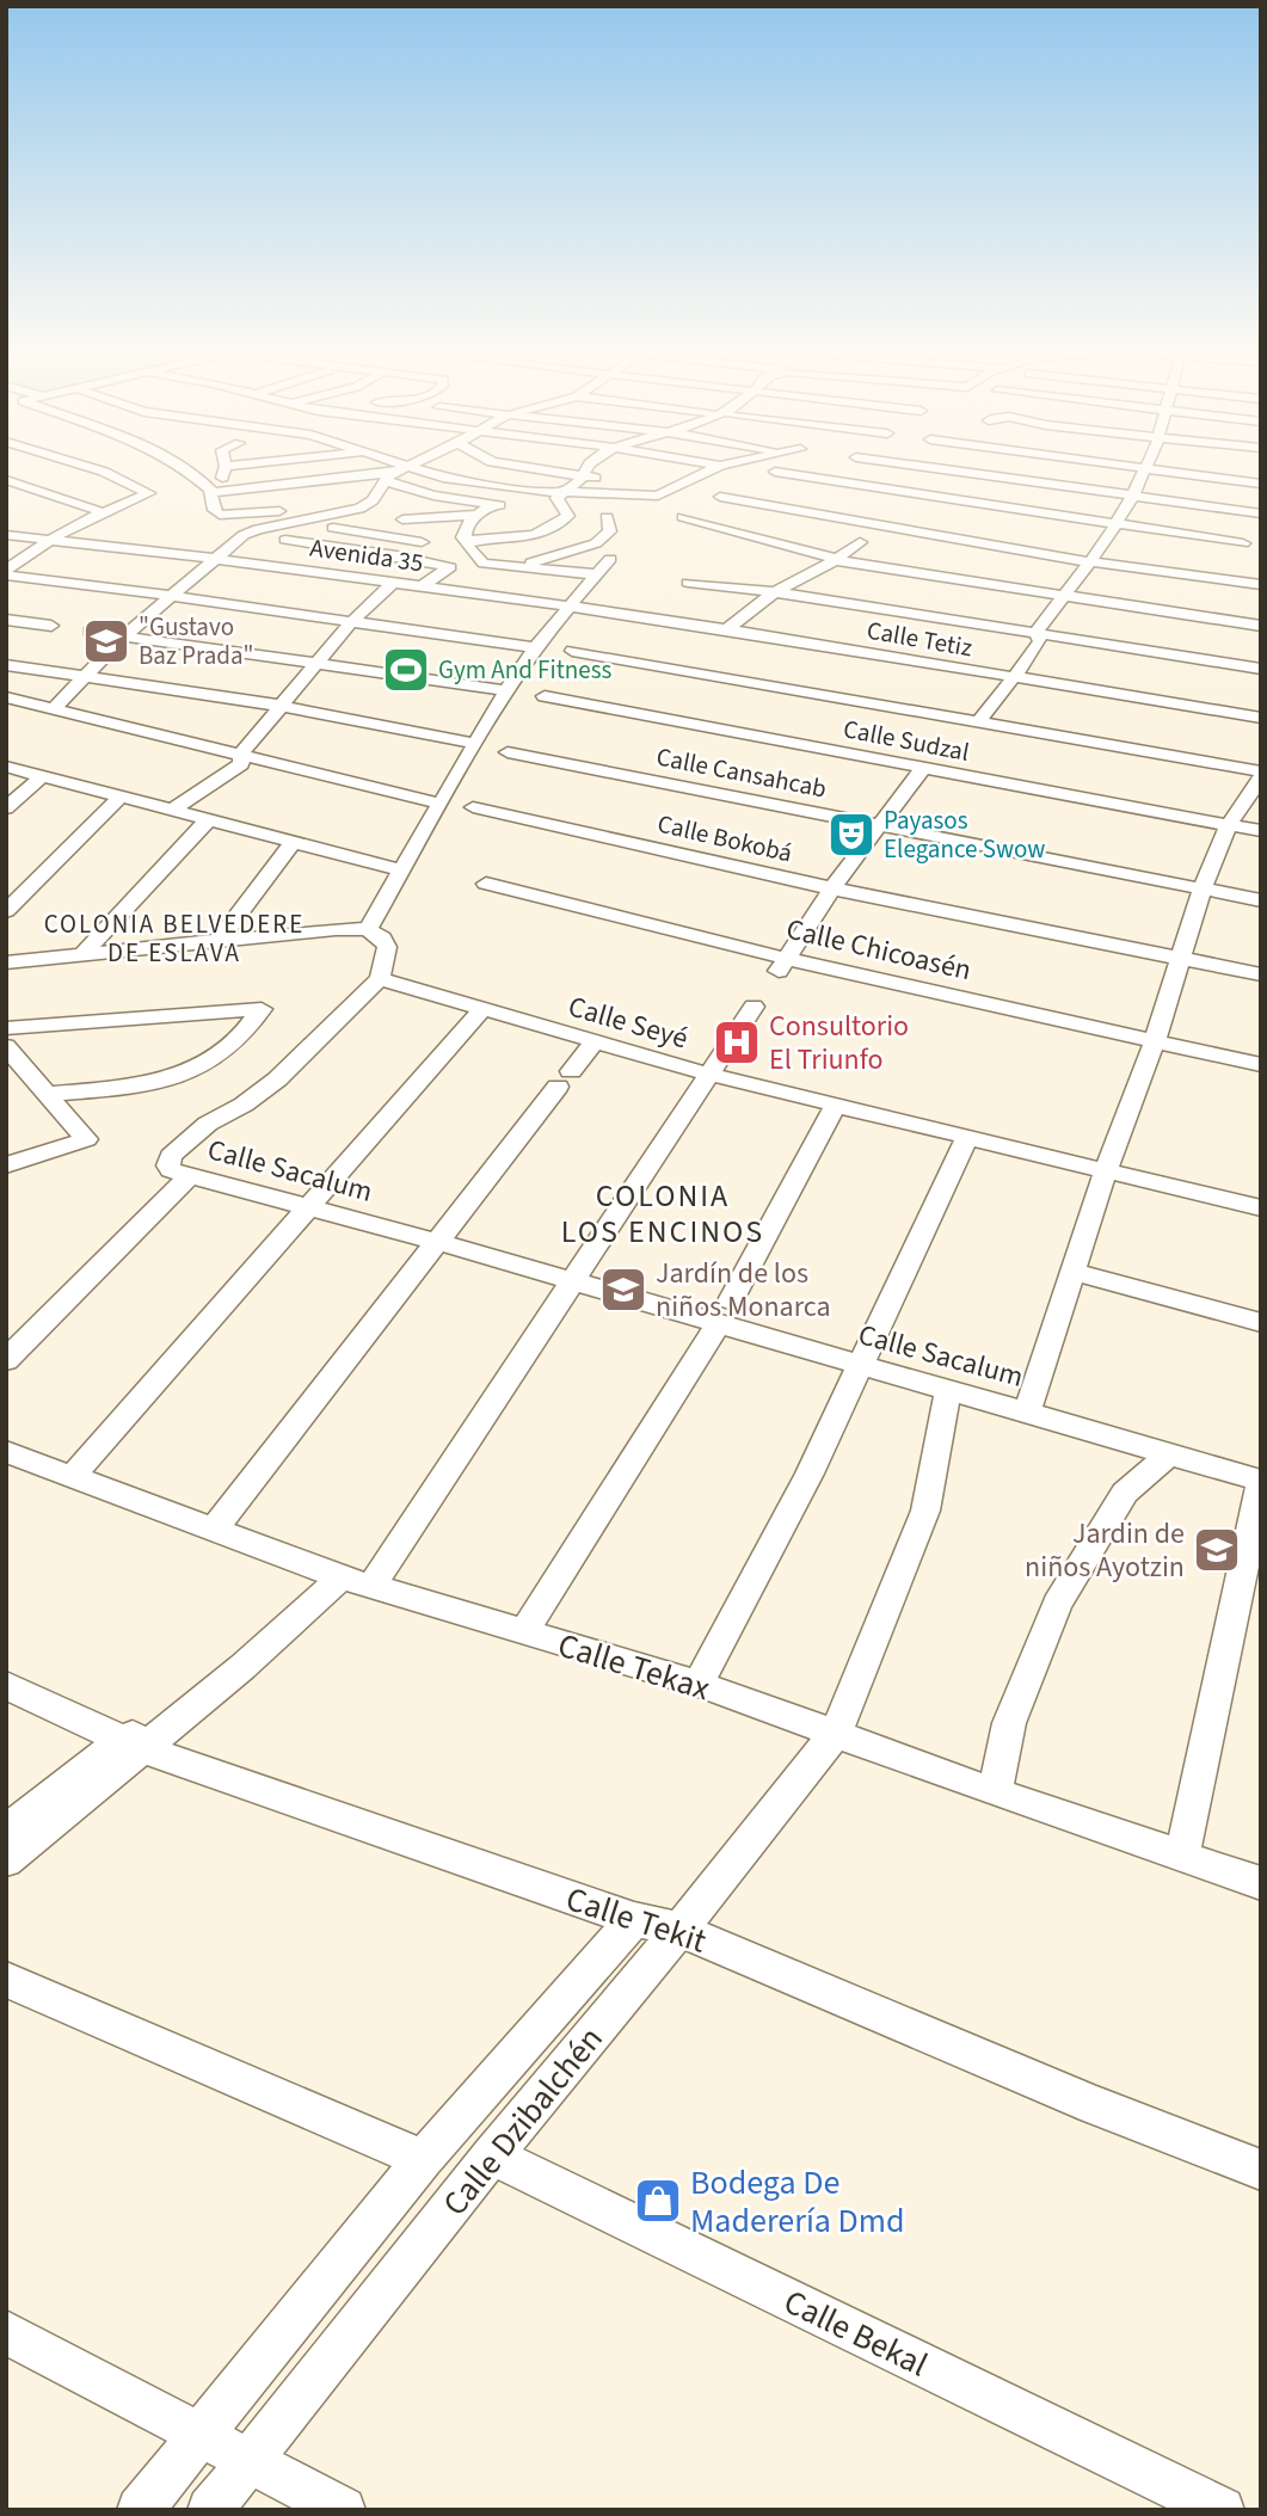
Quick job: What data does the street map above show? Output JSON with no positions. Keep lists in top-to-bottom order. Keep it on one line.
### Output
{"streets":{"street":["Avenida 35","Calle Tetiz","Calle Sudzal","Calle Cansahcab","Calle Bokobá","Calle Chicoasén","Calle Seyé","Calle Sacalum","Calle Tekax","Calle Tekit","Calle Dzibalchén","Calle Bekal"]},"crossings":[["Avenida 35","Calle Tetiz"],["Calle Sacalum","Calle Dzibalchén"],["Calle Tekax","Calle Dzibalchén"],["Calle Tekit","Calle Dzibalchén"],["Calle Dzibalchén","Calle Bekal"]],"districts":["COLONIA BELVEDERE DE ESLAVA","COLONIA LOS ENCINOS"],"places":{"school or university":["\"Gustavo Baz Prada\"","Jardín de los niños Monarca","Jardin de niños Ayotzin"],"sports":["Gym And Fitness"],"theatre":["Payasos Elegance Swow"],"hospital":["Consultorio El Triunfo"],"shop":["Bodega De Maderería Dmd"]}}
